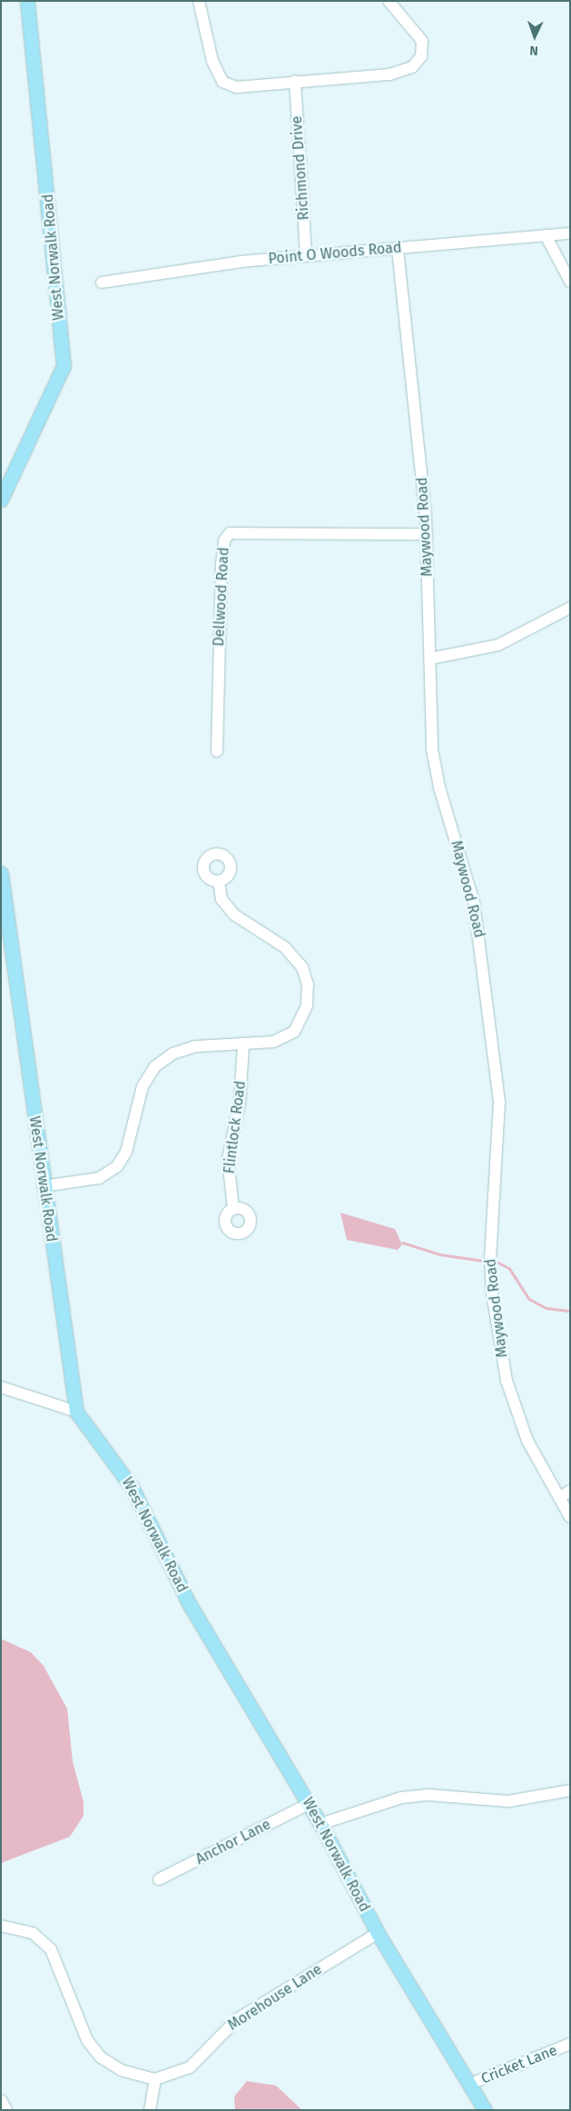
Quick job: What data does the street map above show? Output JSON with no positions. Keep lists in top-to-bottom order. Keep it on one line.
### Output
{"streets":{"main road":["West Norwalk Road"],"street":["Richmond Drive","Point O Woods Road","Maywood Road","Dellwood Road","Flintlock Road","Anchor Lane","Morehouse Lane","Cricket Lane"]},"crossings":[["Richmond Drive","Point O Woods Road"],["Point O Woods Road","Maywood Road"],["West Norwalk Road","Anchor Lane"],["West Norwalk Road","Morehouse Lane"],["West Norwalk Road","Cricket Lane"],["Maywood Road","Dellwood Road"]],"north":"bottom"}
